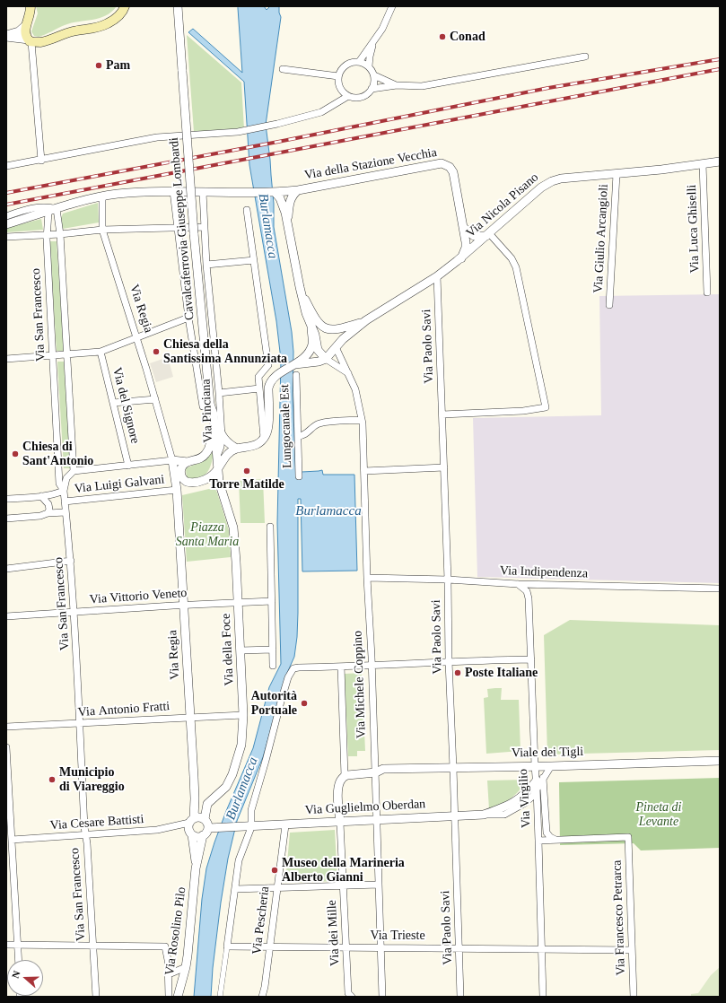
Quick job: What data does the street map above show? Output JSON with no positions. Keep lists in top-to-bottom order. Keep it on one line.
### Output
{"streets":{"street":["Via della Stazione Vecchia","Via Nicola Pisano","Cavalcaferrovia Giuseppe Lombardi","Via Luca Ghiselli","Via Giulio Arcangioli","Via Regia","Via San Francesco","Via Paolo Savi","Via del Signore","Via Pinciana","Lungocanale Est","Via Luigi Galvani","Via Indipendenza","Via Vittorio Veneto","Via della Foce","Via Michele Coppino","Via Antonio Fratti","Viale dei Tigli","Via Virgilio","Via Guglielmo Oberdan","Via Cesare Battisti","Via Francesco Petrarca","Via Pescheria","Via Rosolino Pilo","Via dei Mille","Via Trieste"]},"crossings":[["Via della Stazione Vecchia","Via Nicola Pisano"],["Via Nicola Pisano","Via Luca Ghiselli"],["Via Nicola Pisano","Via Giulio Arcangioli"],["Via Nicola Pisano","Via Paolo Savi"],["Cavalcaferrovia Giuseppe Lombardi","Via Pinciana"],["Cavalcaferrovia Giuseppe Lombardi","Via della Foce"],["Via Regia","Via Luigi Galvani"],["Via Regia","Via Vittorio Veneto"],["Via Regia","Via della Foce"],["Via Regia","Via Antonio Fratti"],["Via Regia","Via Guglielmo Oberdan"],["Via Regia","Via Cesare Battisti"],["Via Regia","Via Rosolino Pilo"],["Via San Francesco","Via Luigi Galvani"],["Via San Francesco","Via Vittorio Veneto"],["Via San Francesco","Via Antonio Fratti"],["Via San Francesco","Via Cesare Battisti"],["Via Paolo Savi","Via Indipendenza"],["Via Paolo Savi","Viale dei Tigli"],["Via Paolo Savi","Via Guglielmo Oberdan"],["Via Paolo Savi","Via Trieste"],["Via Indipendenza","Via Michele Coppino"],["Via Vittorio Veneto","Via della Foce"],["Via della Foce","Via Antonio Fratti"],["Via della Foce","Via Guglielmo Oberdan"],["Via della Foce","Via Cesare Battisti"],["Via della Foce","Via Rosolino Pilo"],["Via Michele Coppino","Viale dei Tigli"],["Via Michele Coppino","Via Guglielmo Oberdan"],["Via Michele Coppino","Via Trieste"],["Viale dei Tigli","Via Virgilio"],["Via Virgilio","Via Guglielmo Oberdan"],["Via Virgilio","Via Trieste"],["Via Guglielmo Oberdan","Via Cesare Battisti"],["Via Guglielmo Oberdan","Via Pescheria"],["Via Guglielmo Oberdan","Via Rosolino Pilo"],["Via Guglielmo Oberdan","Via dei Mille"],["Via Cesare Battisti","Via Rosolino Pilo"],["Via Francesco Petrarca","Via Trieste"],["Via Pescheria","Via Trieste"],["Via dei Mille","Via Trieste"]],"water":["Burlamacca"],"parks":["Piazza Santa Maria","Pineta di Levante"],"places":["Conad","Pam","Chiesa della Santissima Annunziata","Chiesa di Sant'Antonio","Torre Matilde","Poste Italiane","Autorità Portuale","Municipio di Viareggio","Museo della Marineria Alberto Gianni"],"north":"left"}
